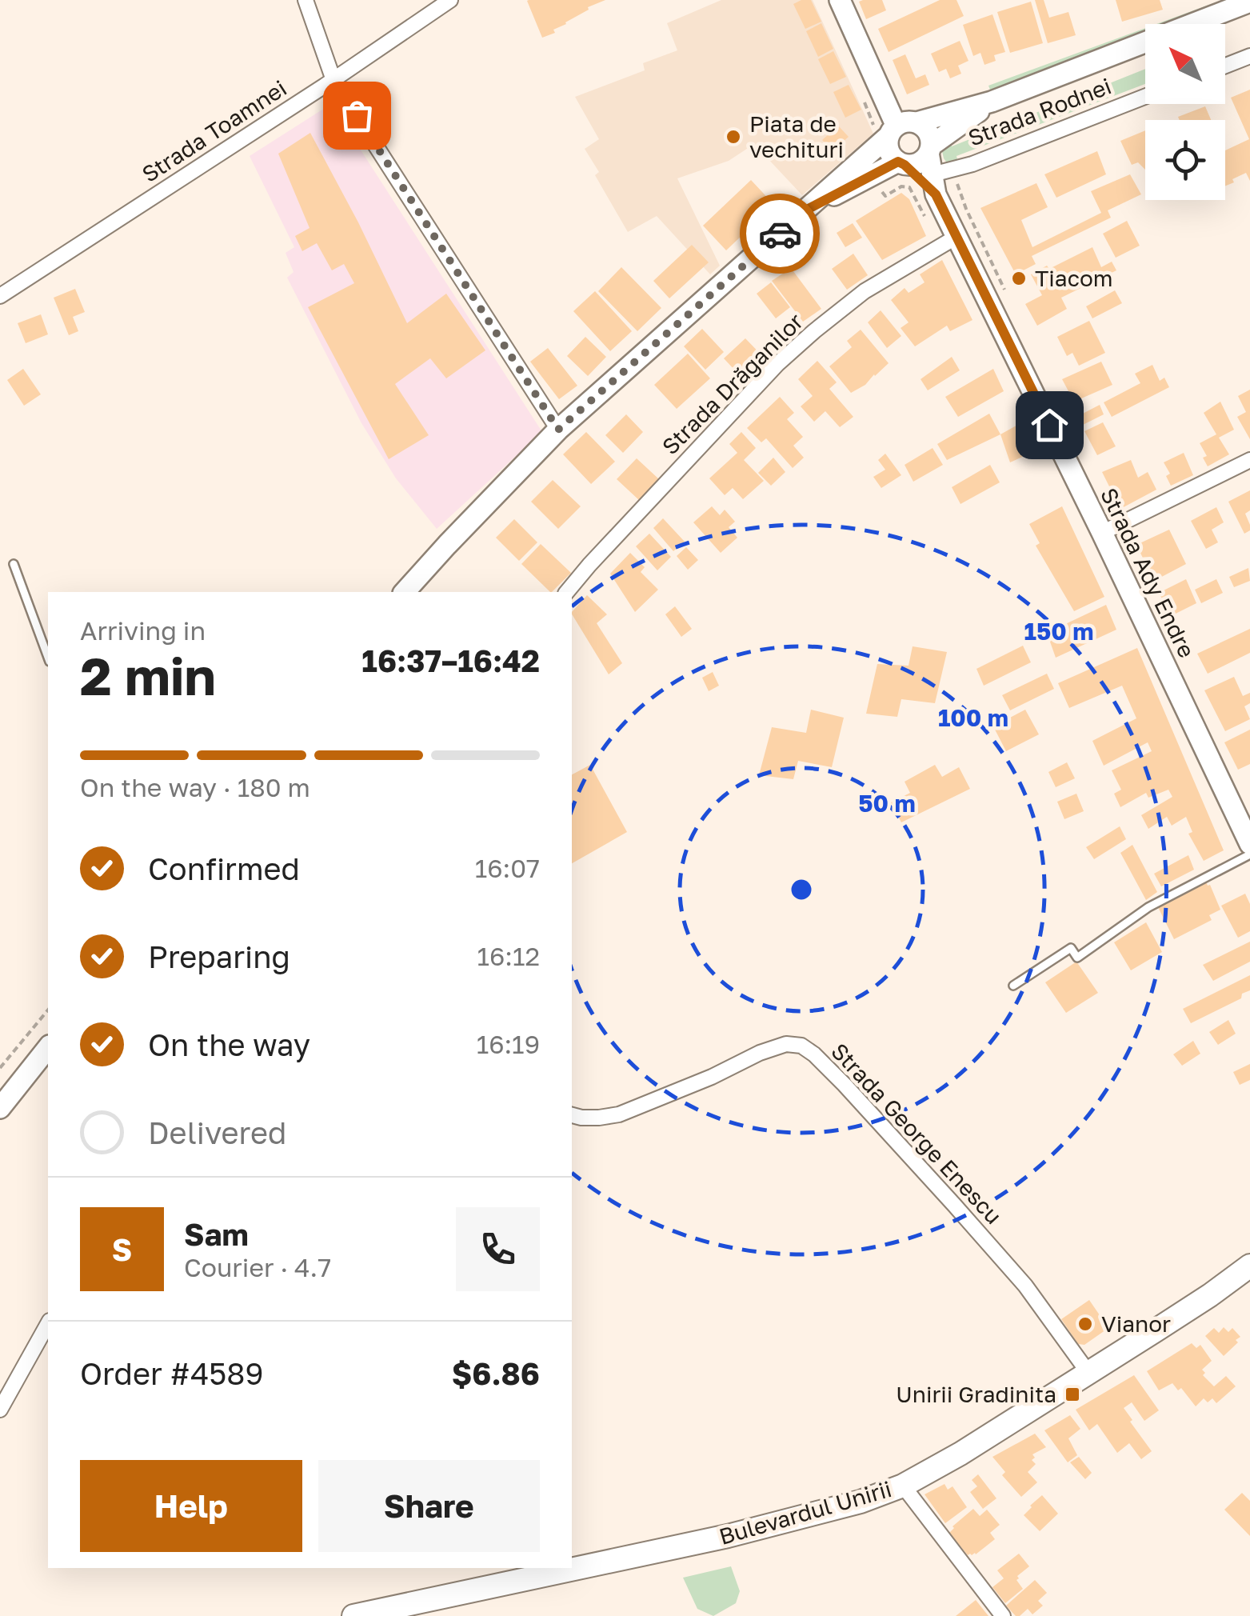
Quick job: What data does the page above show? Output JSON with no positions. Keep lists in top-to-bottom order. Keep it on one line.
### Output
{"streets":{"main road":["Strada Rodnei","Strada Ady Endre","Bulevardul Unirii"],"street":["Strada Toamnei","Strada Drăganilor","Strada George Enescu"]},"crossings":[["Strada Rodnei","Strada Ady Endre"],["Strada Drăganilor","Strada Ady Endre"],["Strada George Enescu","Bulevardul Unirii"]],"places":{"other":["Piata de vechituri","Tiacom","Vianor"],"transit":["Unirii Gradinita"]},"north":"top left","page":{"heading":["2 min","Arriving in","16:37–16:42"],"panel":["Sam","Courier · 4.7","Order #4589","$6.86"],"bar":"On the way · 180 m","list":[["Confirmed","16:07"],["Preparing","16:12"],["On the way","16:19"],"Delivered"],"round":"S","buttons":["Help","Share"]},"rings":["150 m","100 m","50 m"]}
